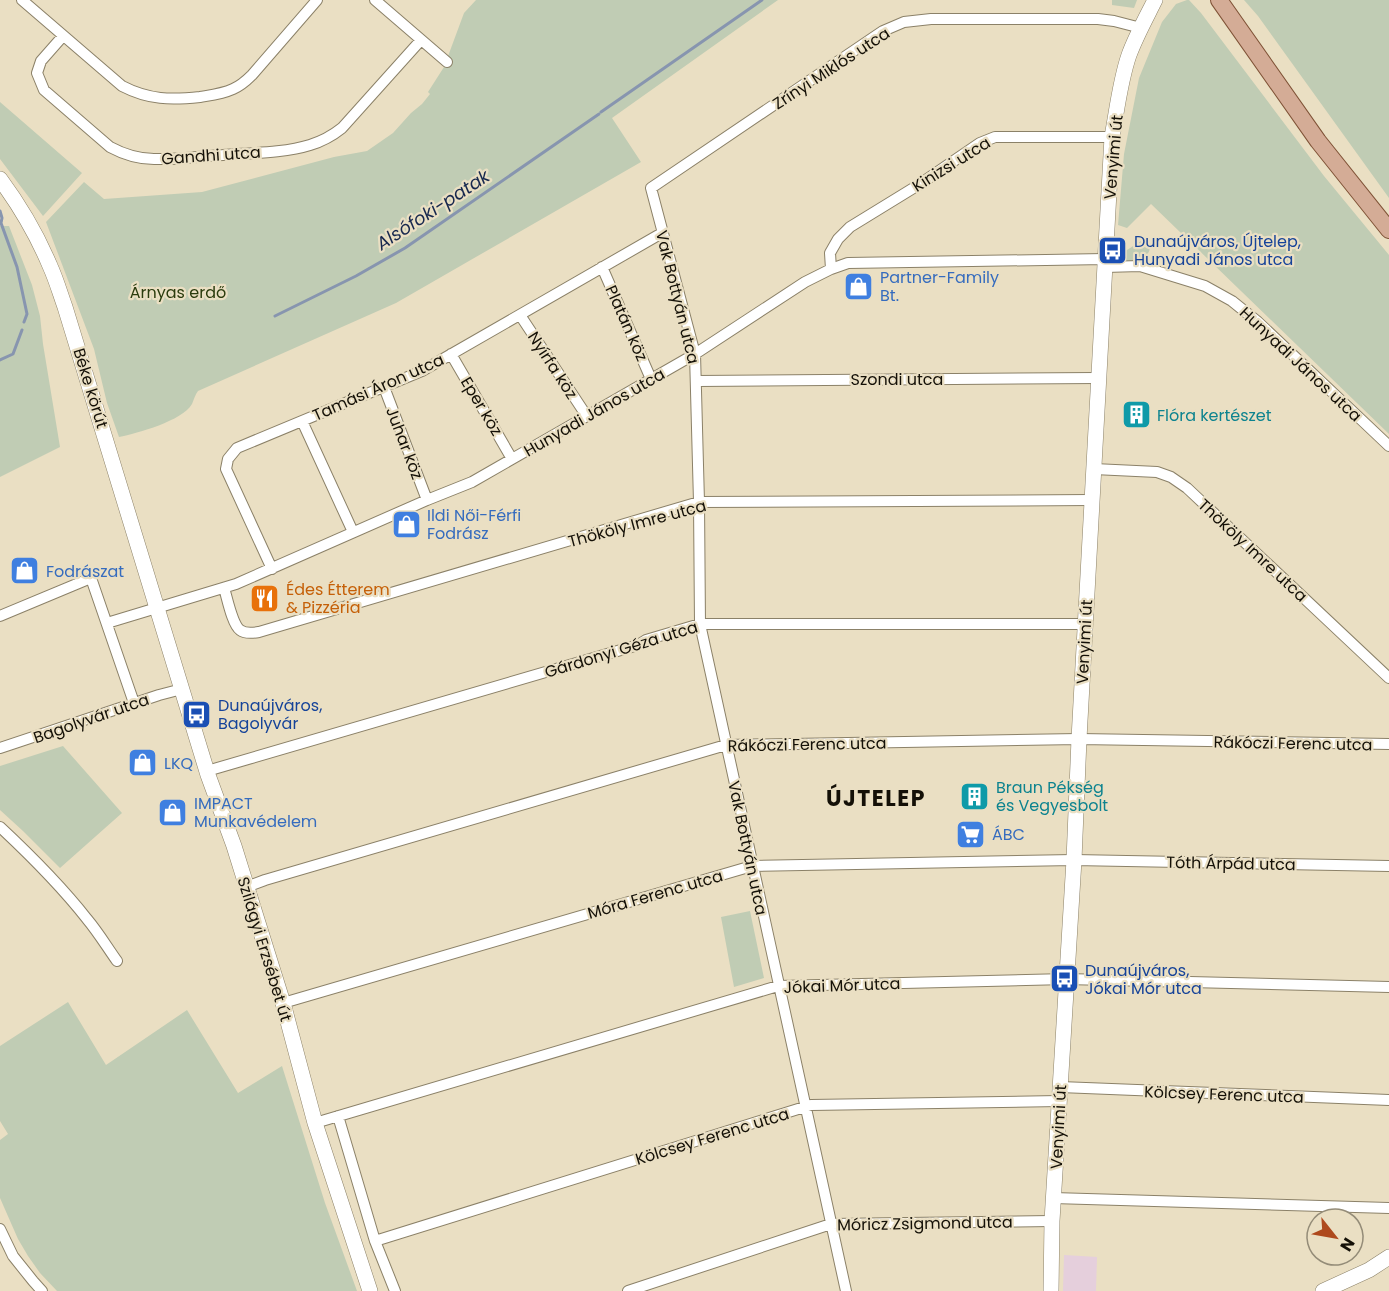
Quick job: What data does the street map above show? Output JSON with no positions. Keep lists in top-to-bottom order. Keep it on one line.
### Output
{"streets":{"street":["Zrínyi Miklós utca","Gandhi utca","Venyimi út","Kinizsi utca","Vak Bottyán utca","Platán köz","Hunyadi János utca","Nyírfa köz","Szondi utca","Tamási Áron utca","Béke körút","Eper köz","Juhar köz","Thököly Imre utca","Gárdonyi Géza utca","Bagolyvár utca","Rákóczi Ferenc utca","Tóth Árpád utca","Móra Ferenc utca","Szilágyi Erzsébet út","Jókai Mór utca","Kölcsey Ferenc utca","Móricz Zsigmond utca"]},"crossings":[["Zrínyi Miklós utca","Venyimi út"],["Zrínyi Miklós utca","Vak Bottyán utca"],["Venyimi út","Kinizsi utca"],["Venyimi út","Hunyadi János utca"],["Venyimi út","Szondi utca"],["Venyimi út","Thököly Imre utca"],["Venyimi út","Gárdonyi Géza utca"],["Venyimi út","Rákóczi Ferenc utca"],["Venyimi út","Tóth Árpád utca"],["Venyimi út","Móra Ferenc utca"],["Venyimi út","Jókai Mór utca"],["Venyimi út","Kölcsey Ferenc utca"],["Venyimi út","Móricz Zsigmond utca"],["Kinizsi utca","Hunyadi János utca"],["Vak Bottyán utca","Hunyadi János utca"],["Vak Bottyán utca","Szondi utca"],["Vak Bottyán utca","Tamási Áron utca"],["Vak Bottyán utca","Thököly Imre utca"],["Vak Bottyán utca","Gárdonyi Géza utca"],["Vak Bottyán utca","Rákóczi Ferenc utca"],["Vak Bottyán utca","Móra Ferenc utca"],["Vak Bottyán utca","Jókai Mór utca"],["Vak Bottyán utca","Kölcsey Ferenc utca"],["Vak Bottyán utca","Móricz Zsigmond utca"],["Platán köz","Hunyadi János utca"],["Platán köz","Tamási Áron utca"],["Hunyadi János utca","Nyírfa köz"],["Hunyadi János utca","Tamási Áron utca"],["Hunyadi János utca","Béke körút"],["Hunyadi János utca","Eper köz"],["Hunyadi János utca","Juhar köz"],["Hunyadi János utca","Thököly Imre utca"],["Hunyadi János utca","Szilágyi Erzsébet út"],["Nyírfa köz","Tamási Áron utca"],["Tamási Áron utca","Eper köz"],["Tamási Áron utca","Juhar köz"],["Béke körút","Szilágyi Erzsébet út"],["Gárdonyi Géza utca","Szilágyi Erzsébet út"],["Bagolyvár utca","Szilágyi Erzsébet út"],["Rákóczi Ferenc utca","Szilágyi Erzsébet út"],["Tóth Árpád utca","Móra Ferenc utca"],["Móra Ferenc utca","Szilágyi Erzsébet út"],["Szilágyi Erzsébet út","Jókai Mór utca"]],"districts":["ÚJTELEP"],"water":["Alsófoki-patak"],"parks":["Árnyas erdő"],"places":{"bus stop":["Dunaújváros, Újtelep, Hunyadi János utca","Dunaújváros, Bagolyvár","Dunaújváros, Jókai Mór utca"],"shop":["Partner-Family Bt.","Ildi Női-Férfi Fodrász","Fodrászat","LKQ","IMPACT Munkavédelem"],"building":["Flóra kertészet","Braun Pékség és Vegyesbolt"],"restaurant":["Édes Étterem & Pizzéria"],"supermarket":["ÁBC"]},"north":"bottom right"}
